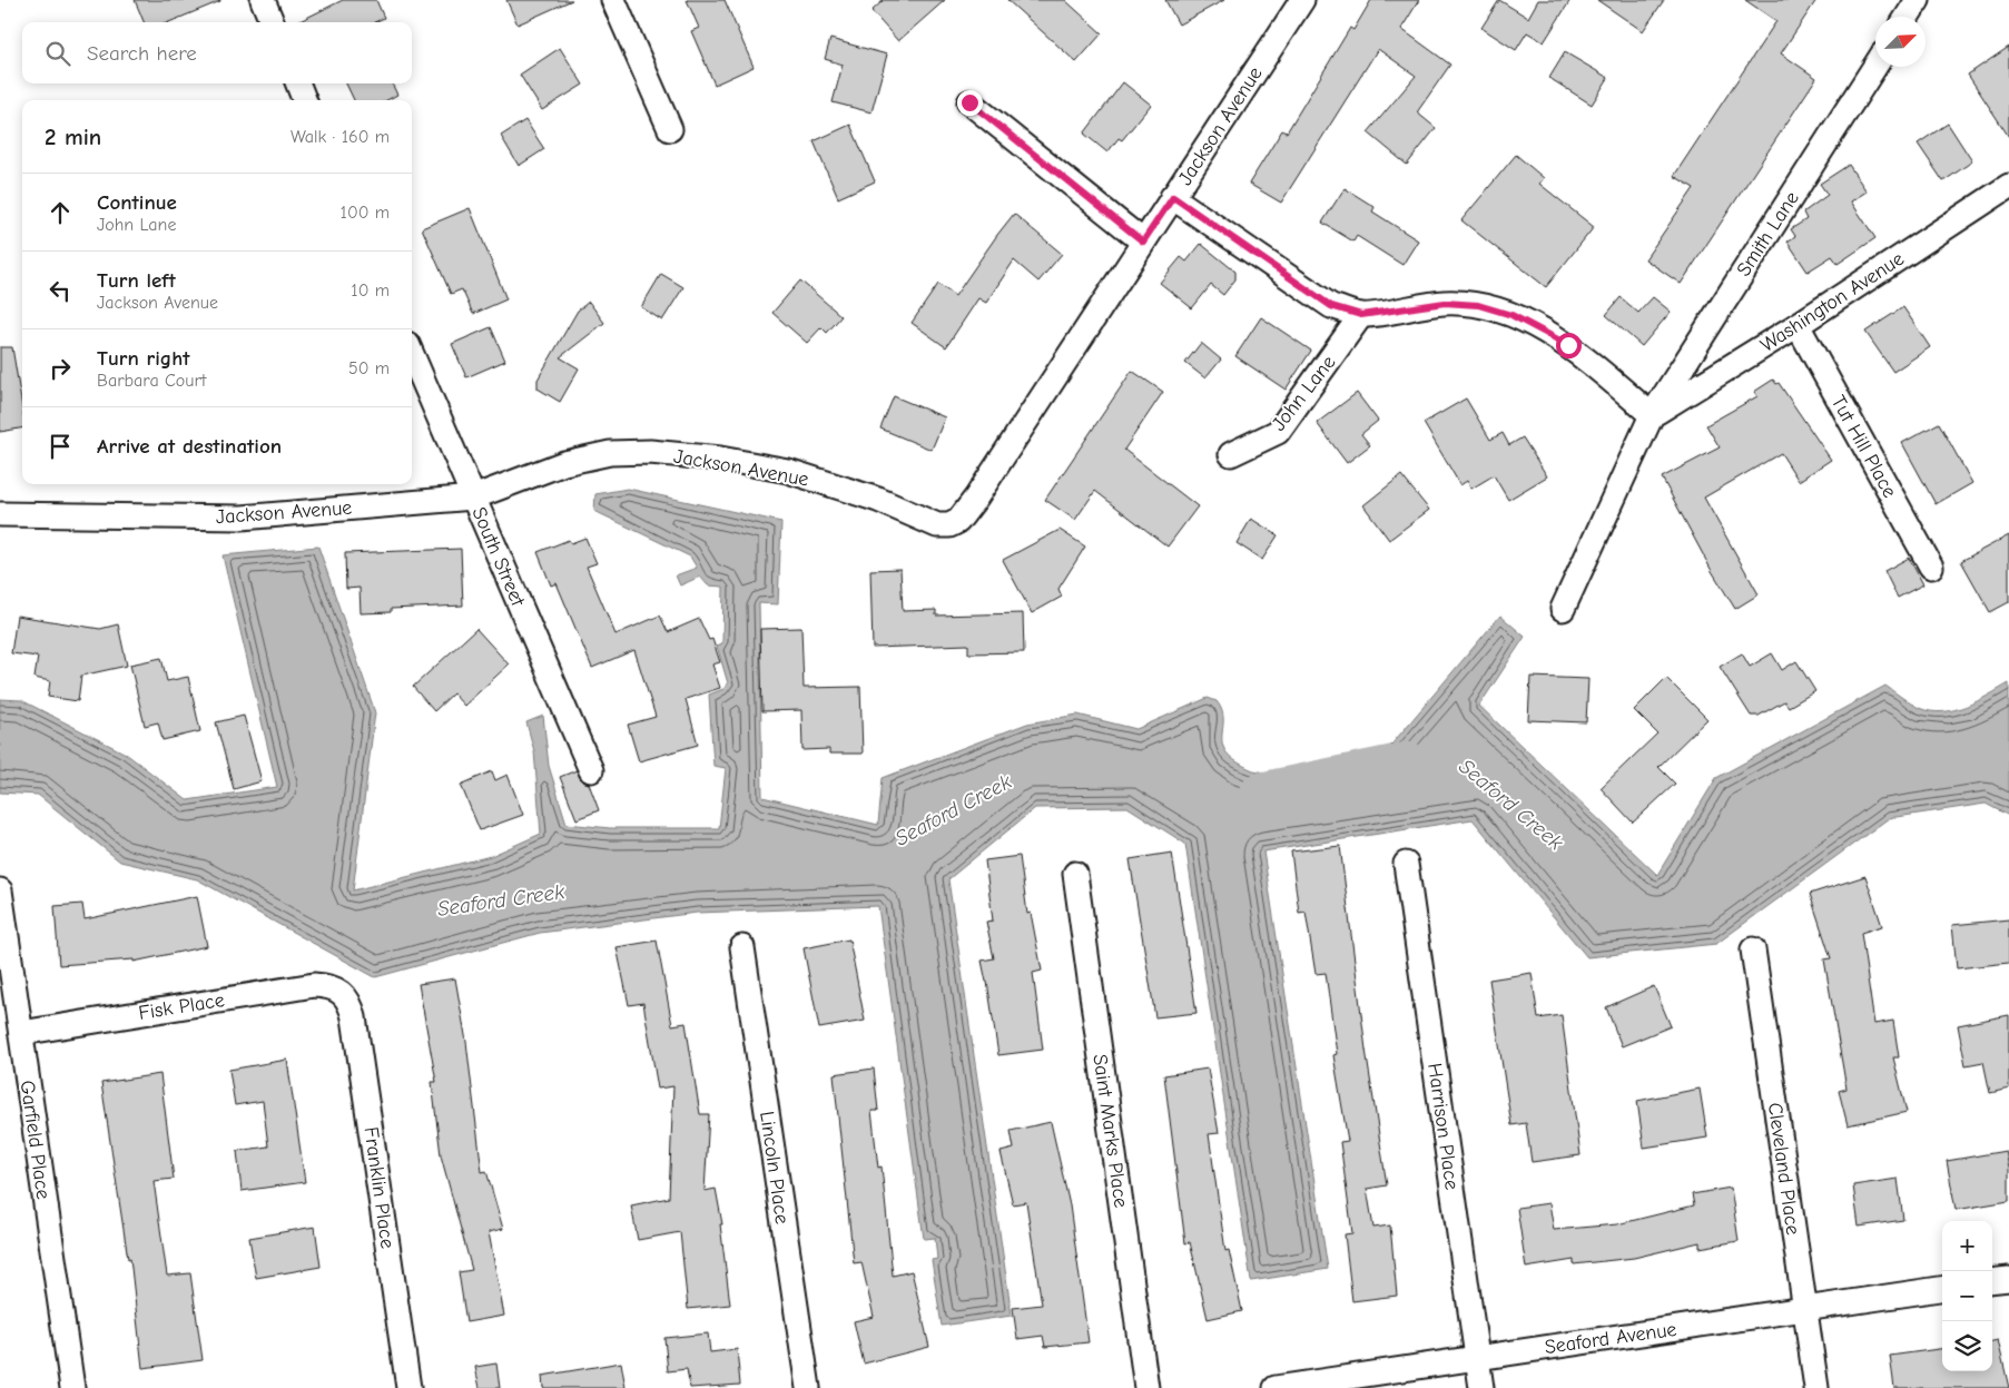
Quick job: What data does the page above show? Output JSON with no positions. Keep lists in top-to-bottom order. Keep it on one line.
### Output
{"streets":{"street":["Jackson Avenue","Smith Lane","Washington Avenue","John Lane","Tut Hill Place","South Street","Fisk Place","Harrison Place","Saint Marks Place","Garfield Place","Lincoln Place","Cleveland Place","Franklin Place","Seaford Avenue"]},"crossings":[["Jackson Avenue","South Street"],["Smith Lane","Washington Avenue"],["Washington Avenue","Tut Hill Place"],["Fisk Place","Garfield Place"],["Fisk Place","Franklin Place"],["Harrison Place","Seaford Avenue"],["Cleveland Place","Seaford Avenue"]],"water":["Seaford Creek"],"north":"top right","page":{"search":"Search here","heading":["2 min","Walk · 160 m"],"list":[["Continue","John Lane","100 m"],["Turn left","Jackson Avenue","10 m"],["Turn right","Barbara Court","50 m"],"Arrive at destination"],"map_buttons":["+","−"]}}
